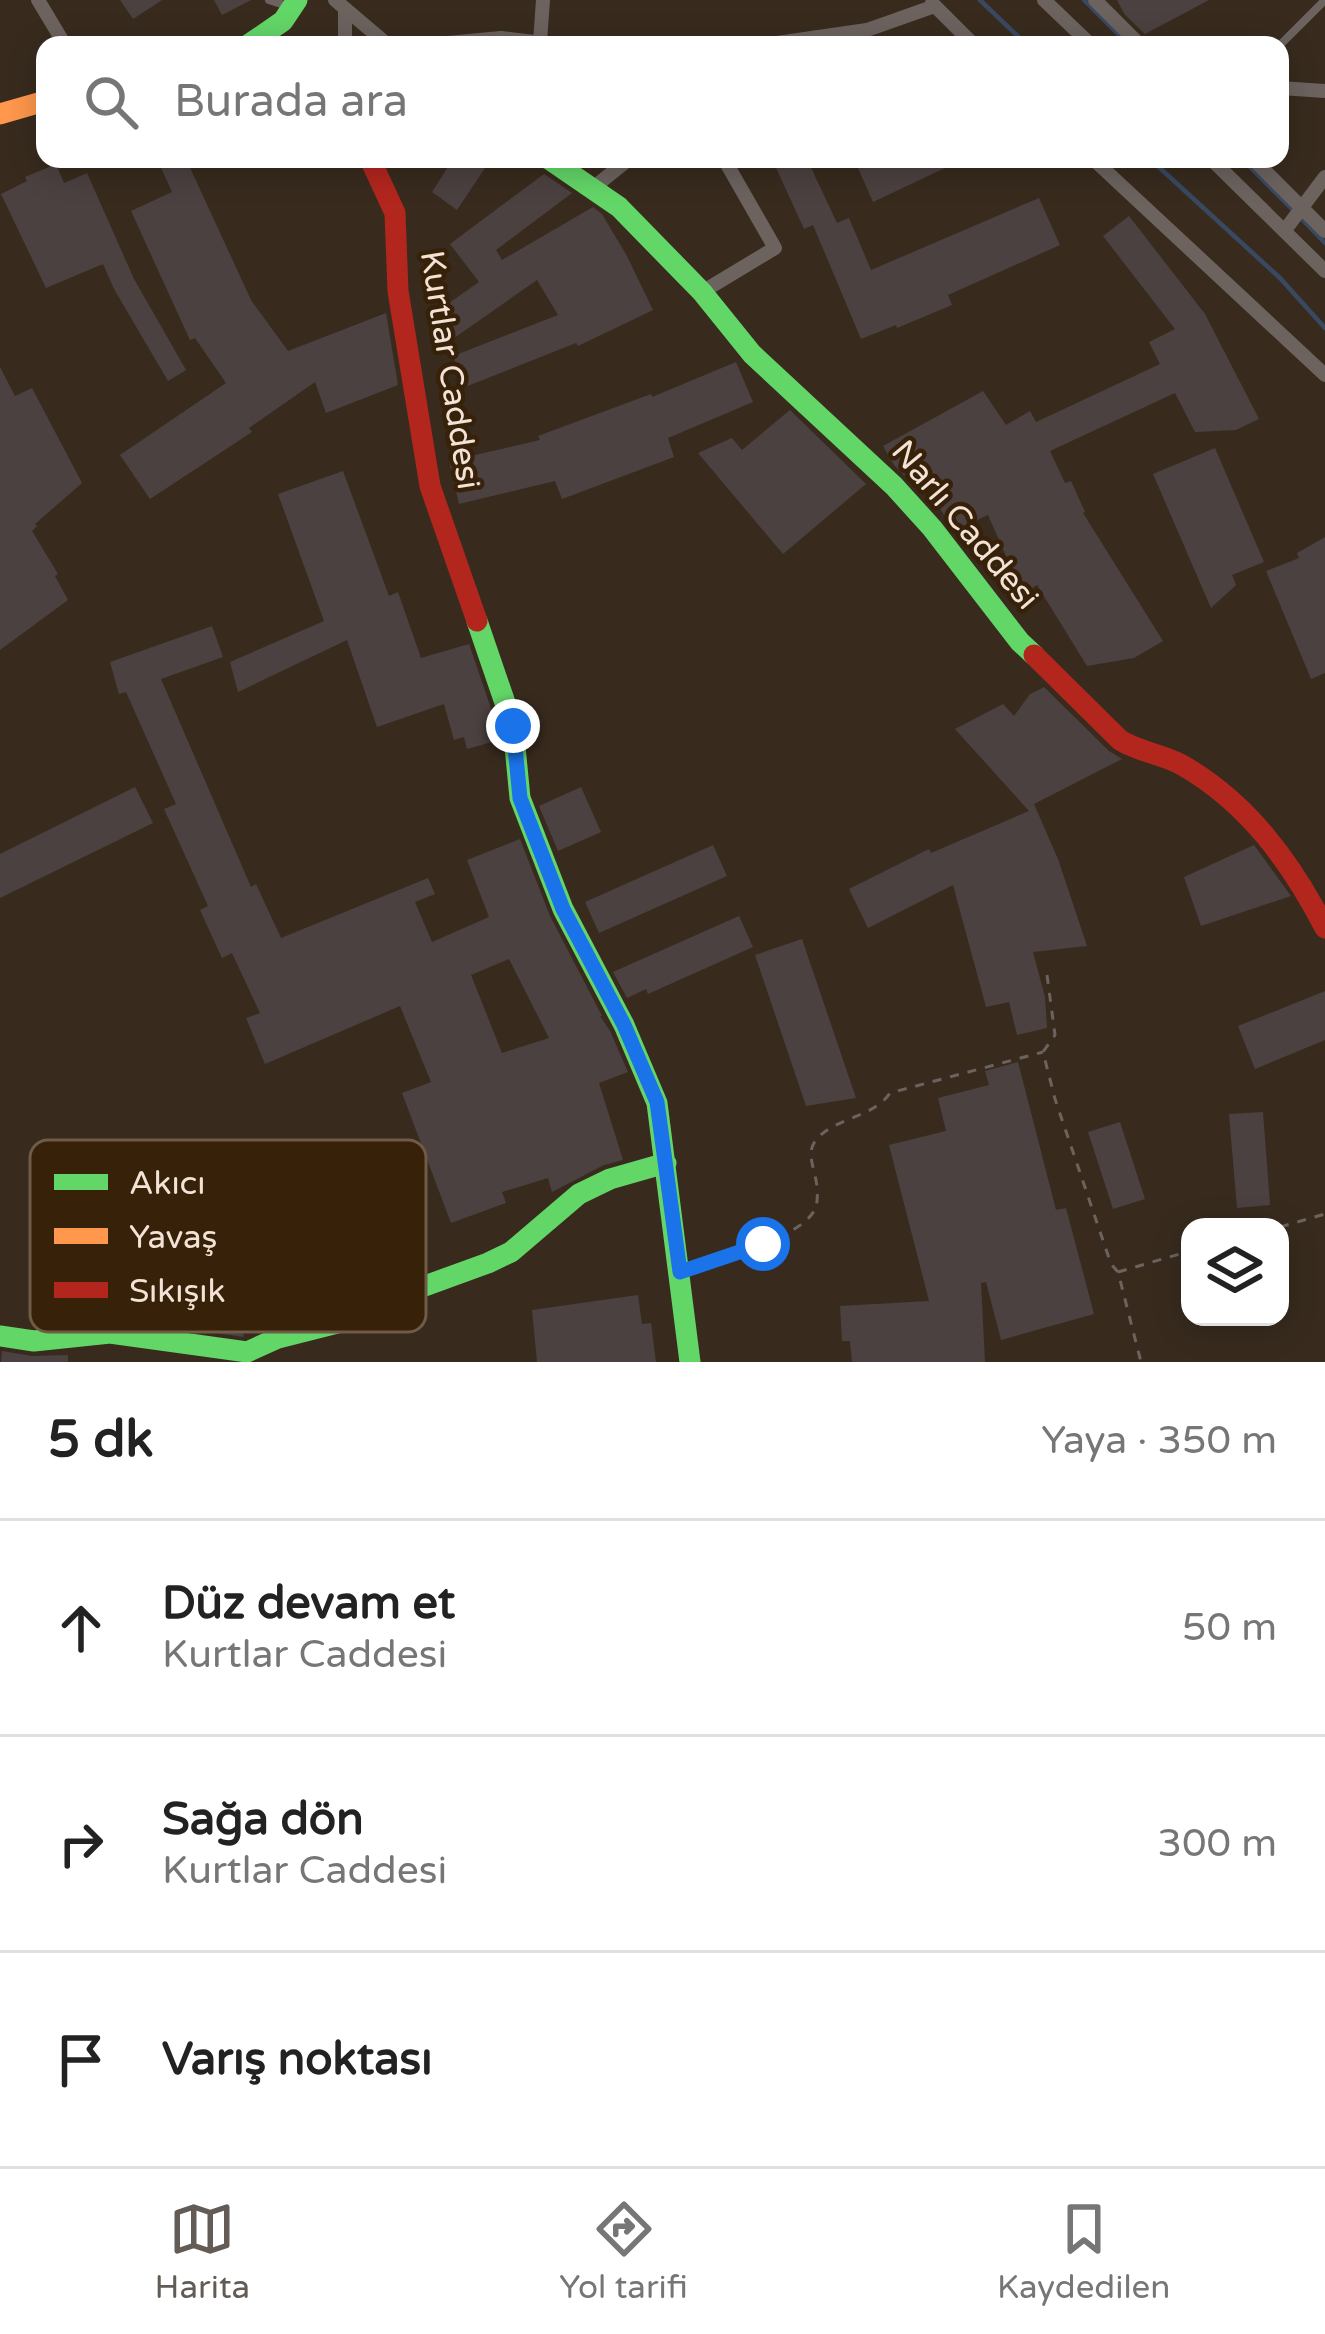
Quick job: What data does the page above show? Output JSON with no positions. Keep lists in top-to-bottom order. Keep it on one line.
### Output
{"streets":{"street":["Kurtlar Caddesi","Narlı Caddesi"]},"legend":["Akıcı","Yavaş","Sıkışık"],"page":{"search":"Burada ara","heading":["5 dk","Yaya · 350 m"],"list":[["Düz devam et","Kurtlar Caddesi","50 m"],["Sağa dön","Kurtlar Caddesi","300 m"],"Varış noktası"],"nav":["Harita","Yol tarifi","Kaydedilen"]}}
